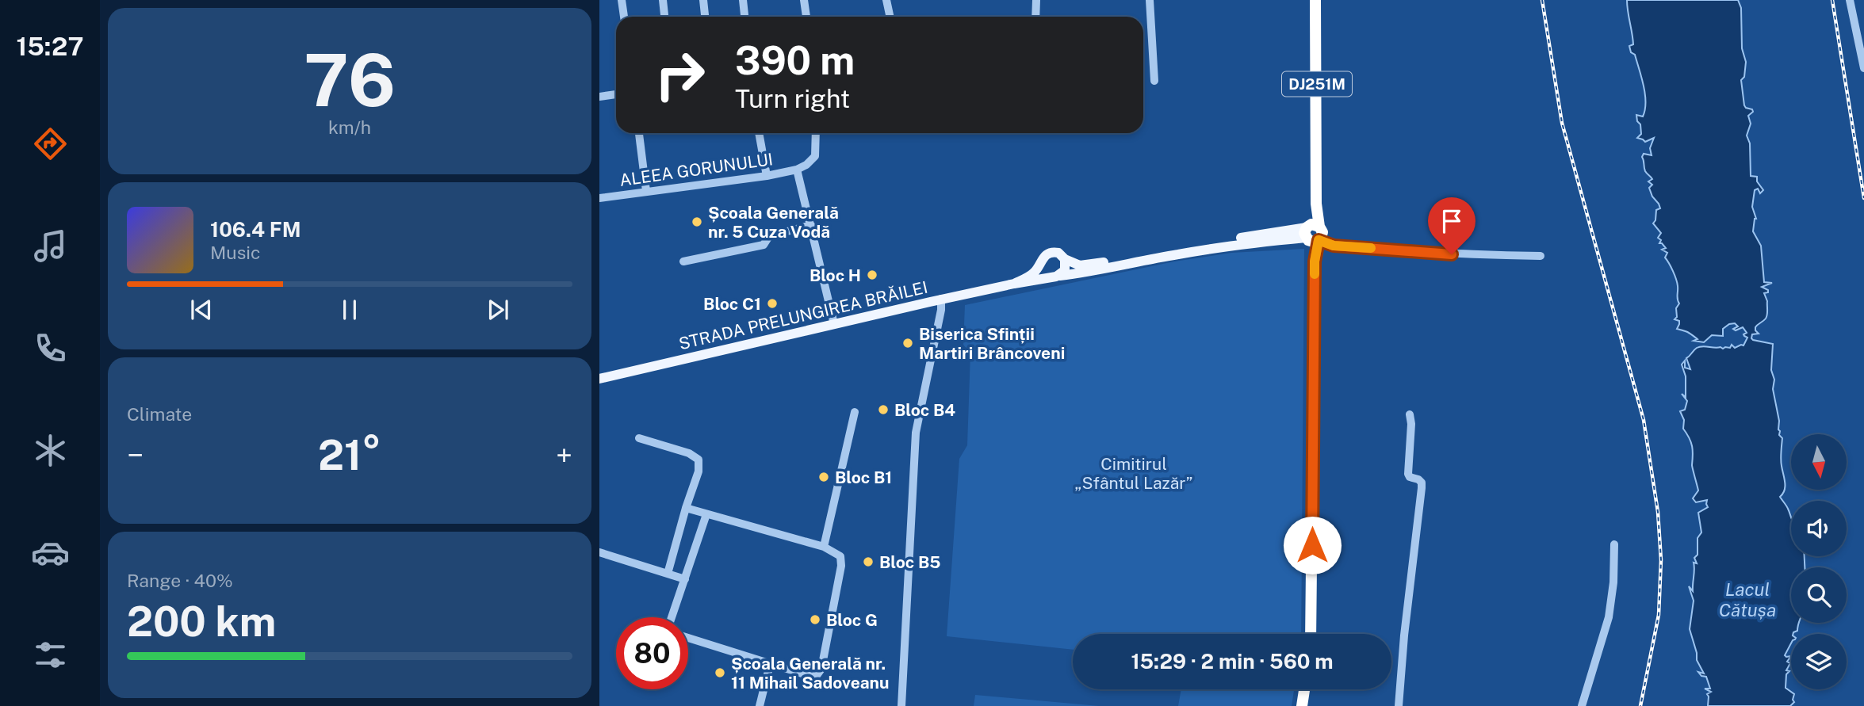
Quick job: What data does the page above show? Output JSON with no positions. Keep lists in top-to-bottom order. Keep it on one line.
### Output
{"streets":{"highway":["DJ251M"],"main road":["STRADA PRELUNGIREA BRĂILEI"],"street":["ALEEA GORUNULUI"]},"crossings":[["DJ251M","STRADA PRELUNGIREA BRĂILEI"]],"water":["Lacul Cătușa"],"parks":["Cimitirul „Sfântul Lazăr”"],"places":["Școala Generală nr. 5 Cuza Vodă","Bloc H","Bloc C1","Biserica Sfinții Martiri Brâncoveni","Bloc B4","Bloc B1","Bloc B5","Bloc G","Școala Generală nr. 11 Mihail Sadoveanu"],"north":"bottom","page":{"tabs":"15:27","tile":[["76","km/h"],"Climate",["Range · 40%","200 km"]],"turn":["390 m","Turn right"],"song":["106.4 FM","Music"],"heat":["−","21°","+"],"limit":"80","trip":"15:29 · 2 min · 560 m"}}
